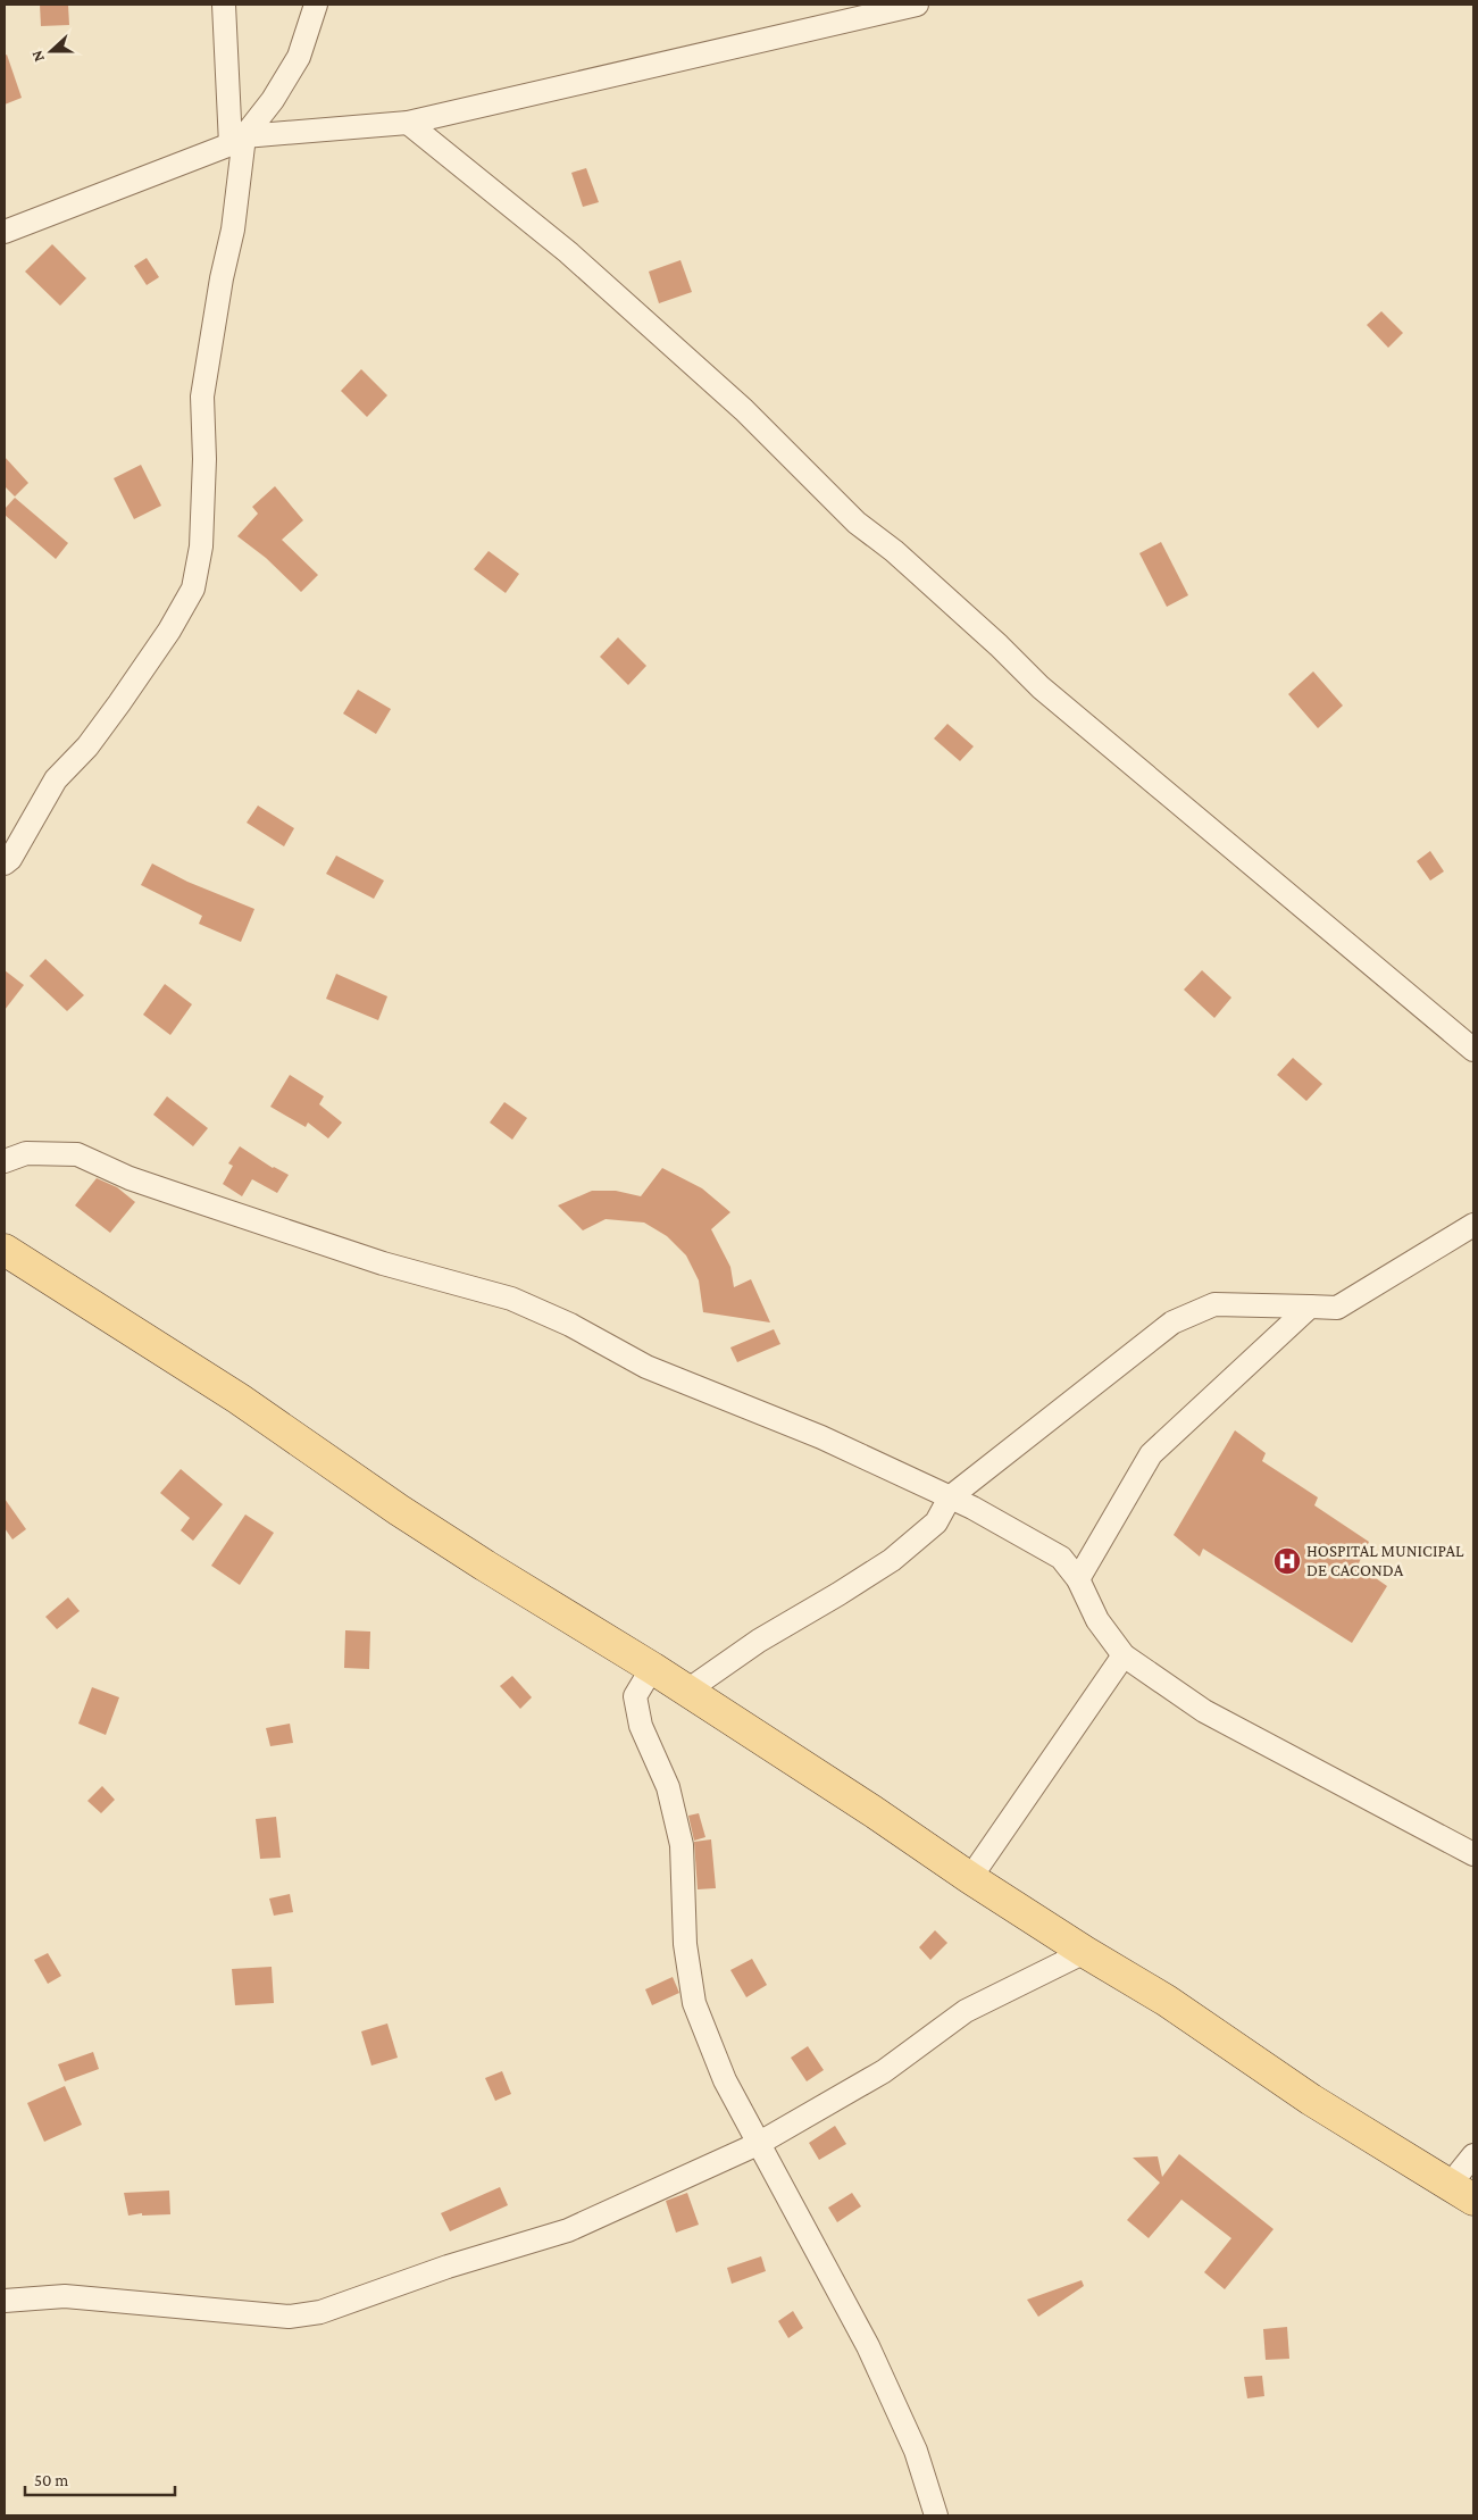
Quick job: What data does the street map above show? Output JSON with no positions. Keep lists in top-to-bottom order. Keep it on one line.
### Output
{"places":{"hospital":["HOSPITAL MUNICIPAL DE CACONDA"]},"scale_bar":"50 m","north":"left"}
